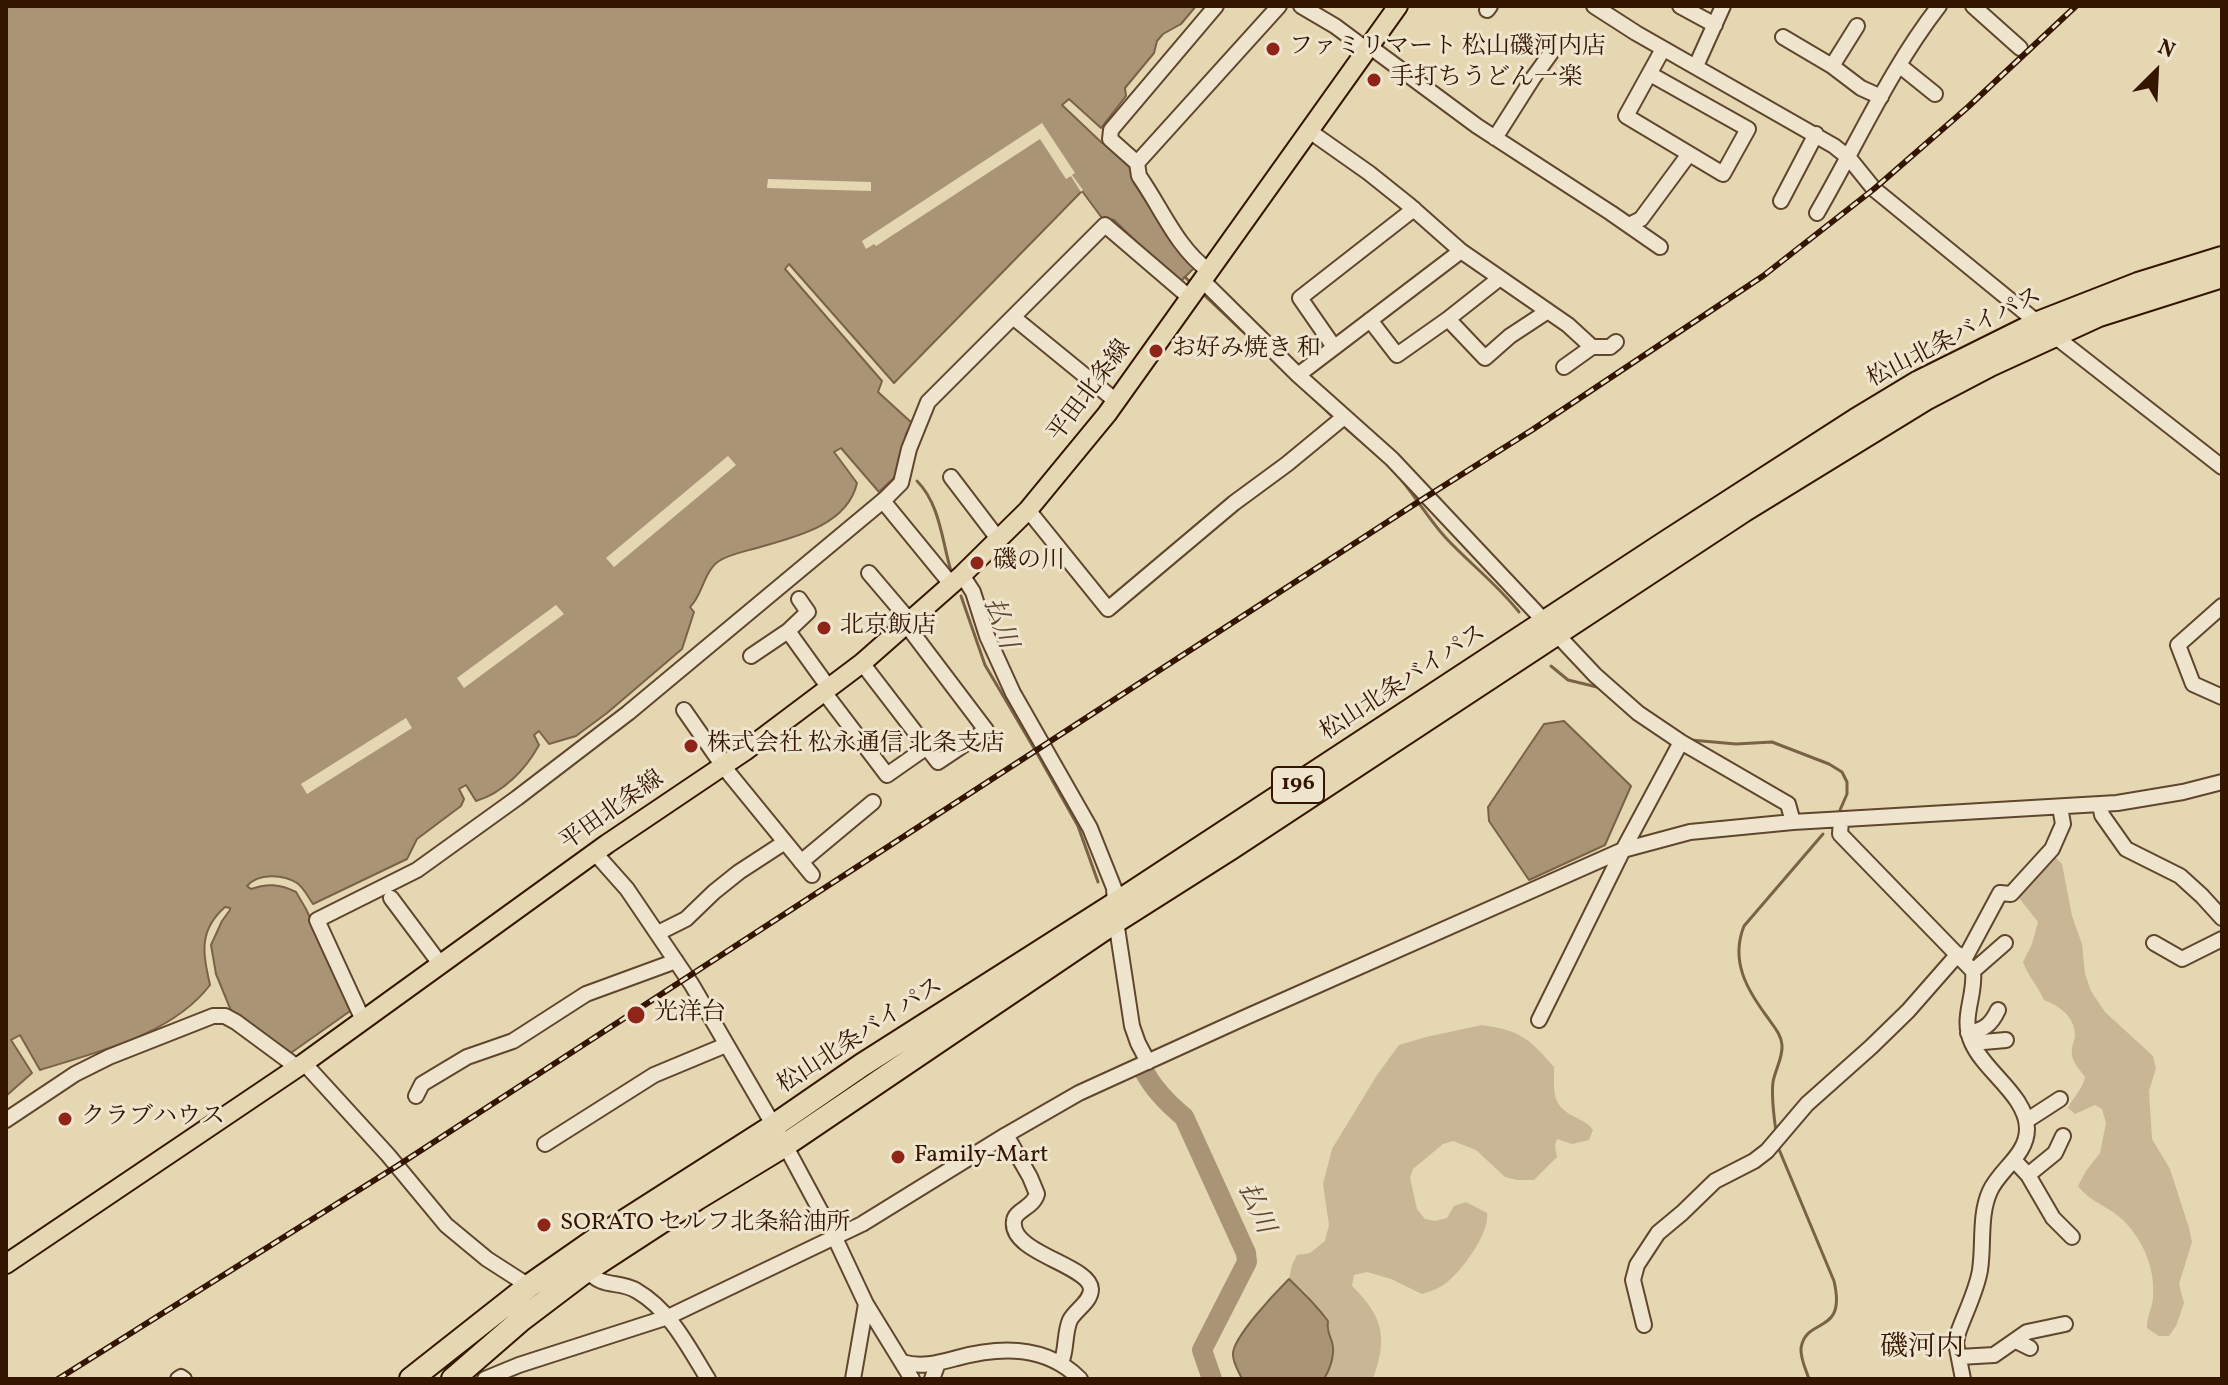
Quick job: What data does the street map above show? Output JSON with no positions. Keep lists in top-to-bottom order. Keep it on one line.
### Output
{"streets":{"highway":["松山北条バイパス","196"],"main road":["平田北条線"]},"districts":["磯河内"],"water":["払川"],"places":["ファミリマート 松山磯河内店","手打ちうどん一楽","お好み焼き 和","磯の川","北京飯店","株式会社 松永通信 北条支店","光洋台","クラブハウス","Family-Mart","SORATO セルフ北条給油所"],"north":"top right"}
